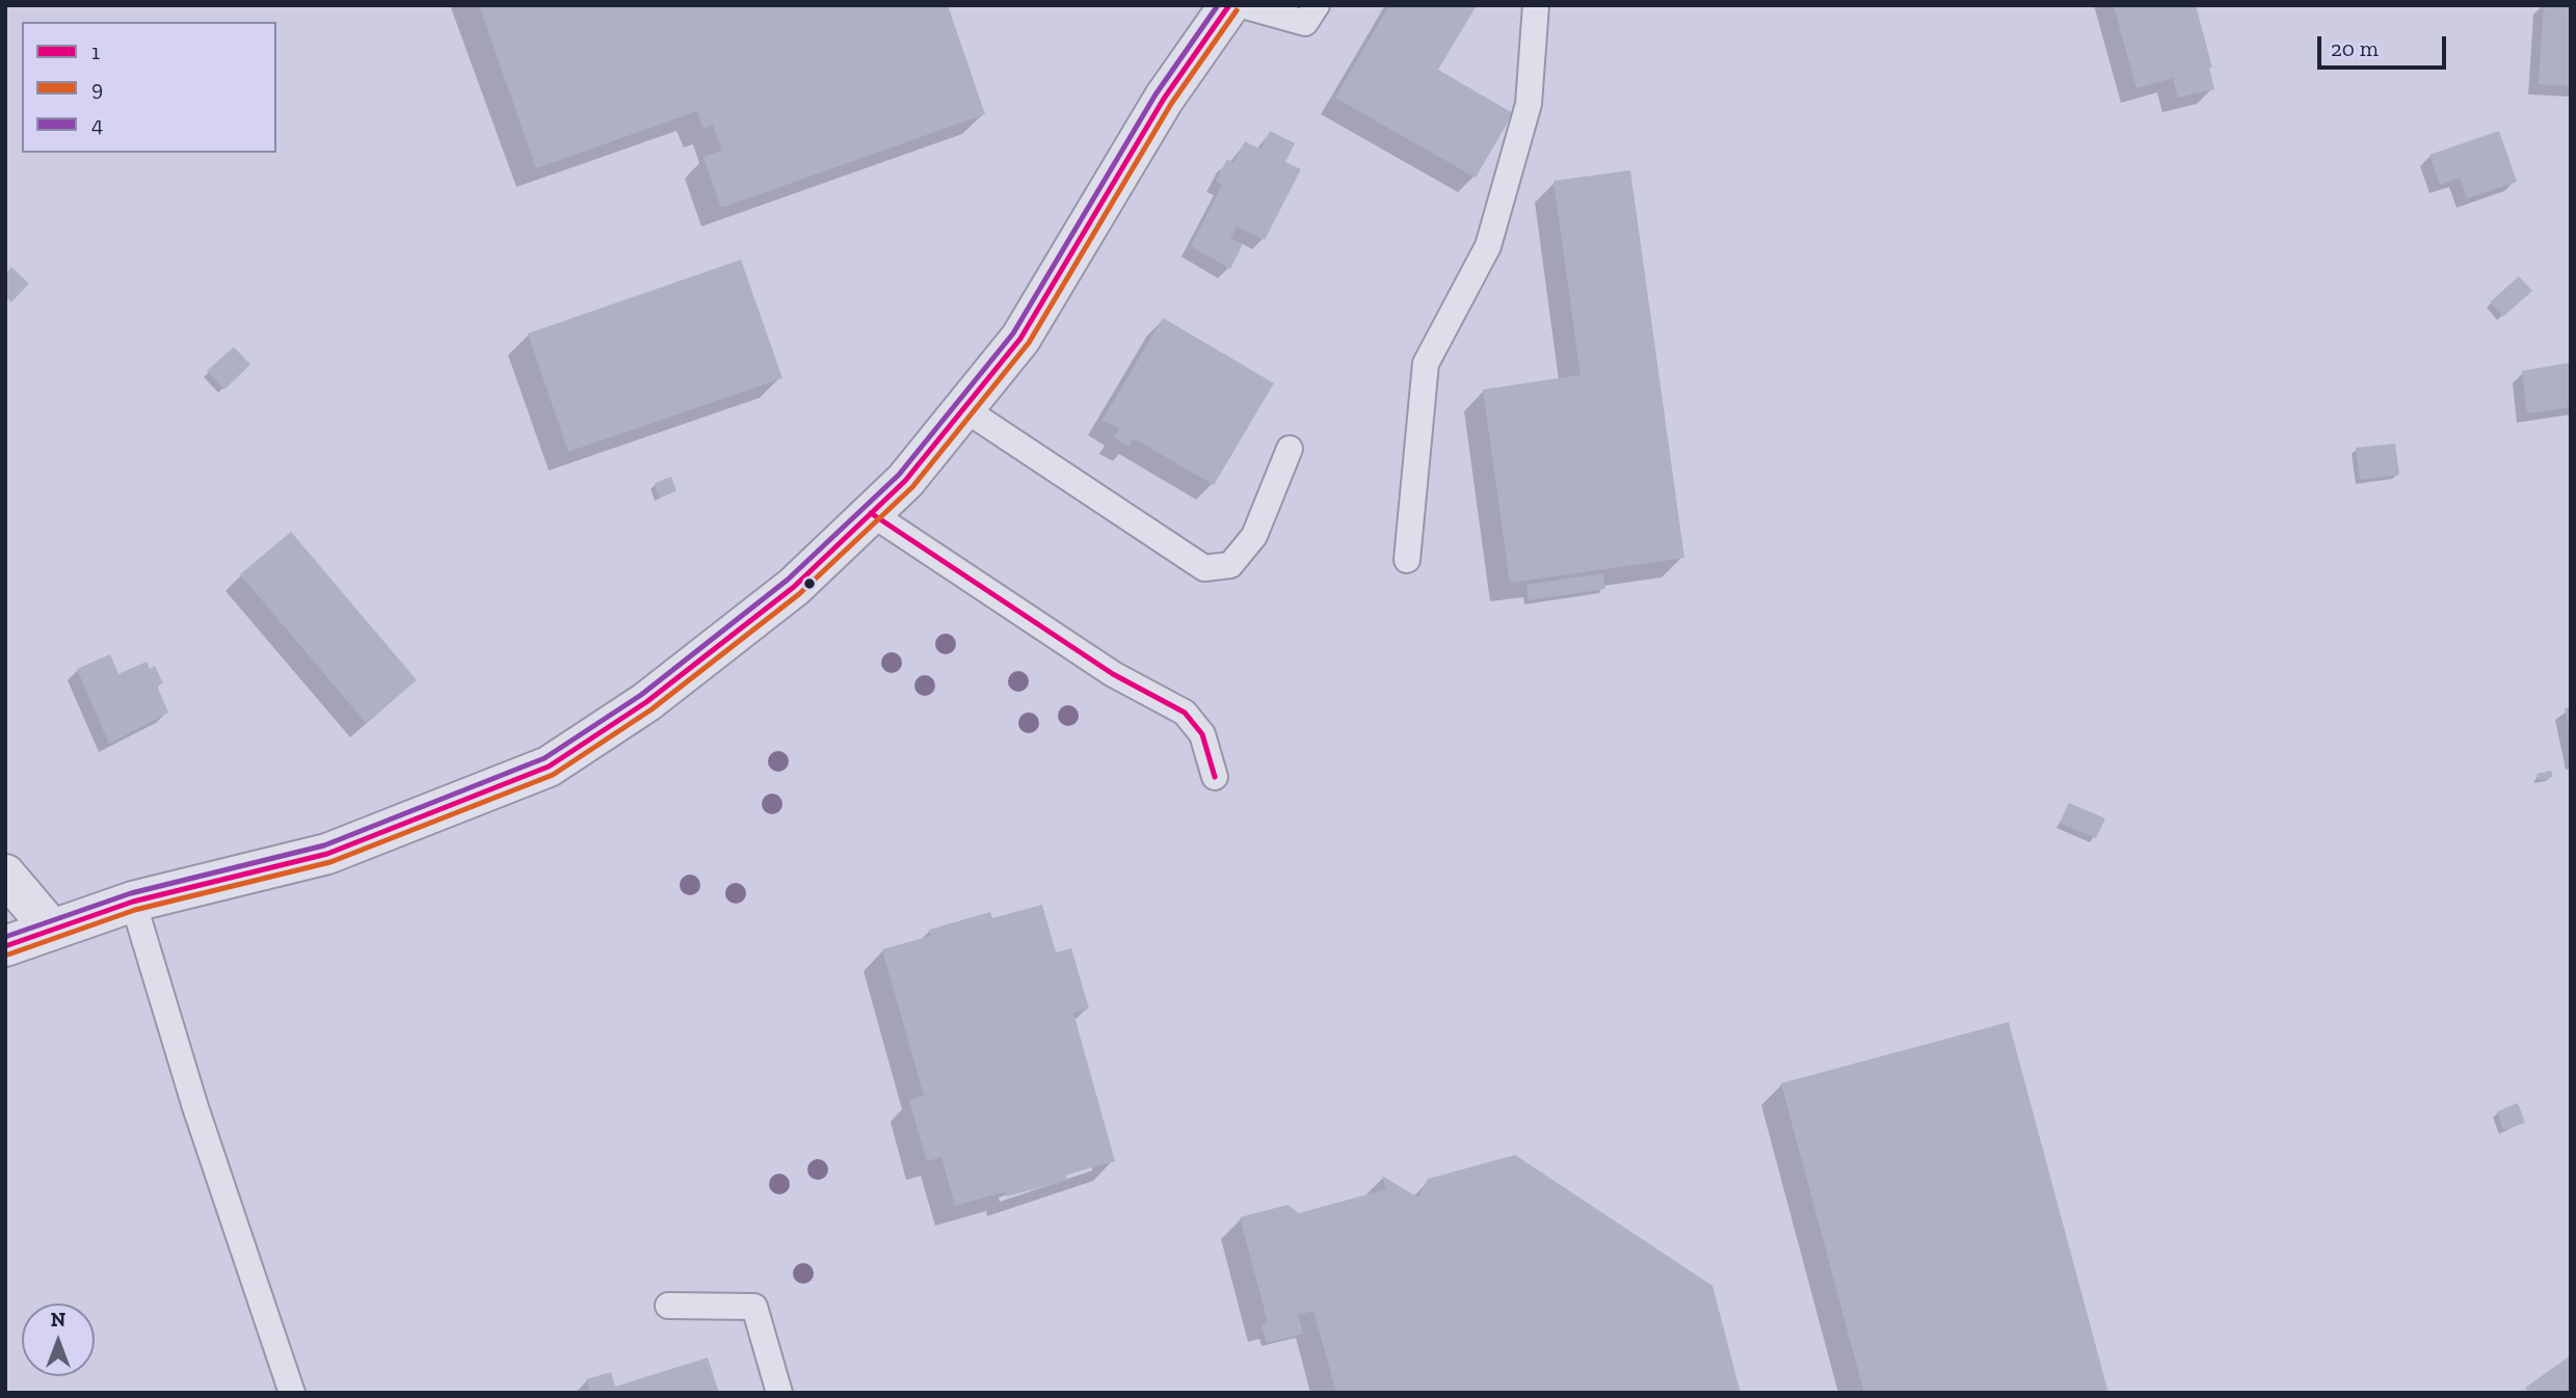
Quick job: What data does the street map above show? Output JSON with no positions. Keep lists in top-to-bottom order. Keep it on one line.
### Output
{"lines":["transit line 1","transit line 4","transit line 9"],"legend":["1","9","4"],"scale_bar":"20 m","north":"top"}
